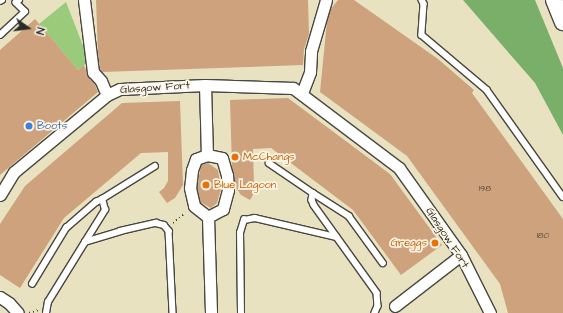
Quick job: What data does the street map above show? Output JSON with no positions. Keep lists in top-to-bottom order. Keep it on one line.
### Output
{"streets":{"street":["Glasgow Fort"]},"places":["Boots","McChangs","Blue Lagoon","Greggs"],"house_numbers":["198","180"],"north":"right"}
